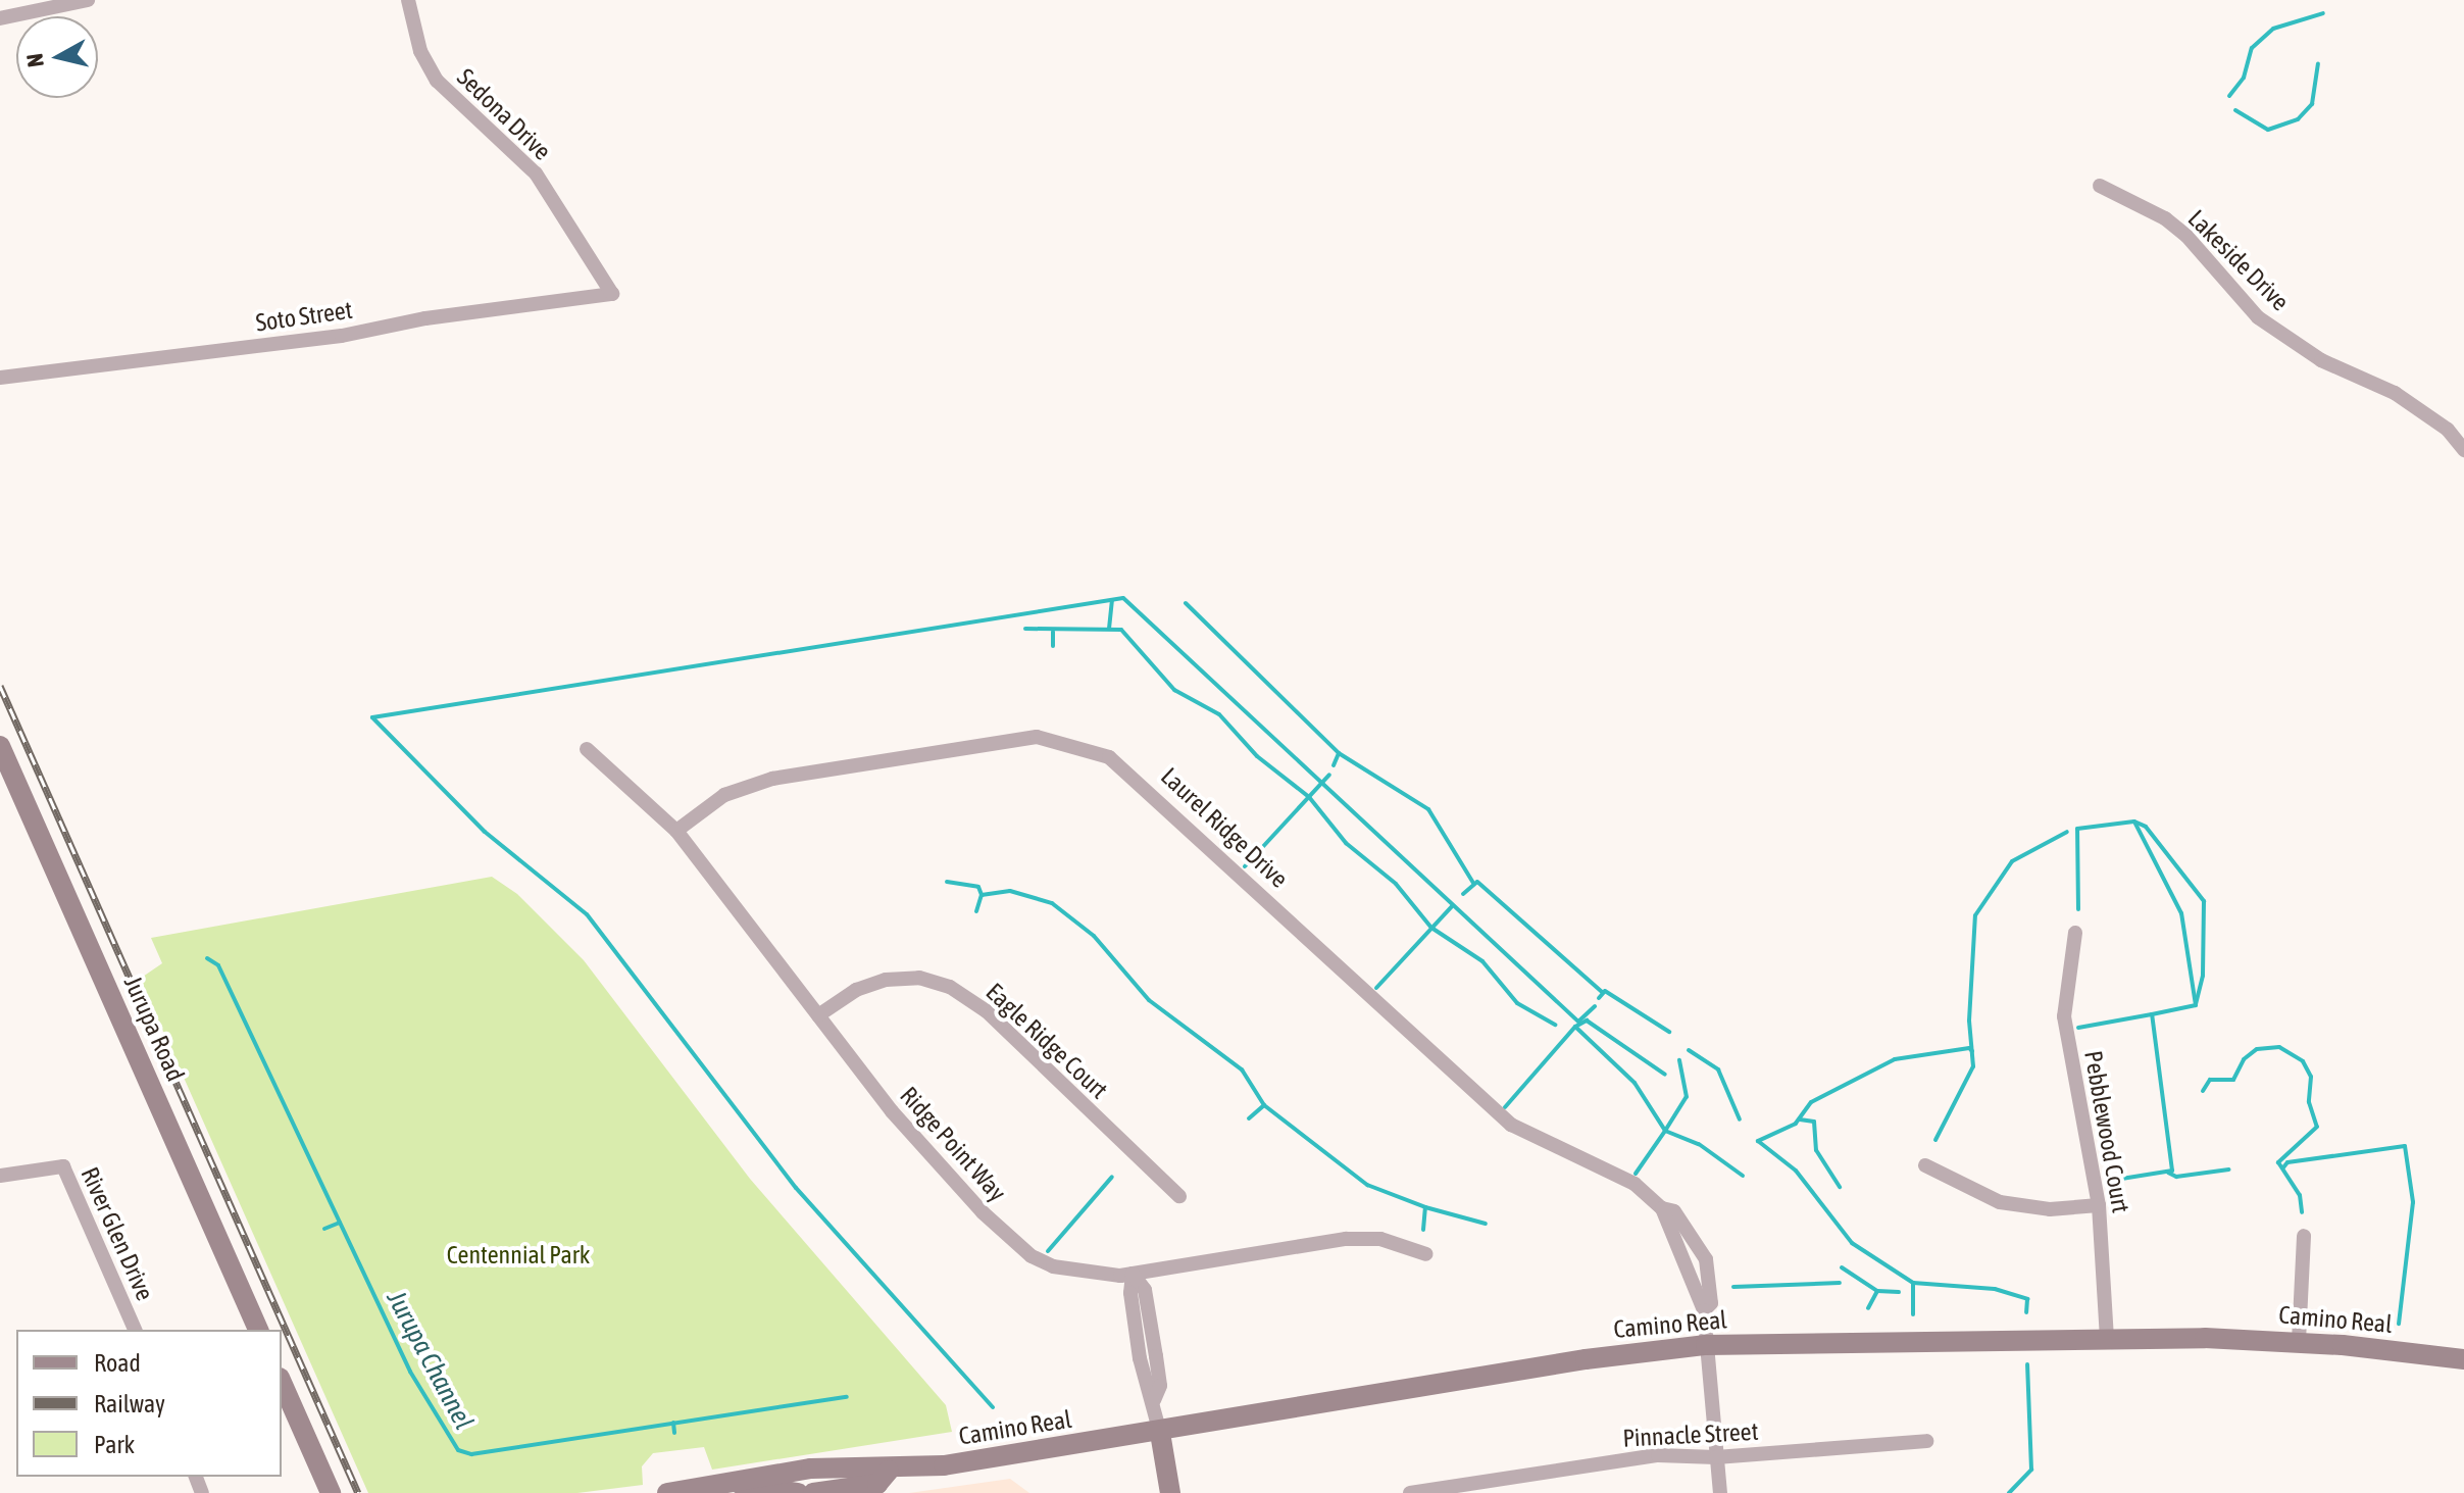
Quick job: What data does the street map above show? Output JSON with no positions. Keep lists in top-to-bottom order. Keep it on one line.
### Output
{"streets":{"main road":["Jurupa Road","Camino Real"],"street":["Sedona Drive","Lakeside Drive","Soto Street","Laurel Ridge Drive","Eagle Ridge Court","Pebblewood Court","Ridge Point Way","River Glen Drive","Pinnacle Street"]},"crossings":[["Sedona Drive","Soto Street"],["Laurel Ridge Drive","Ridge Point Way"],["Laurel Ridge Drive","Camino Real"],["Laurel Ridge Drive","Pinnacle Street"],["Eagle Ridge Court","Ridge Point Way"],["Pebblewood Court","Camino Real"]],"water":["Jurupa Channel"],"parks":["Centennial Park"],"legend":["Road","Railway","Park"],"north":"left"}
